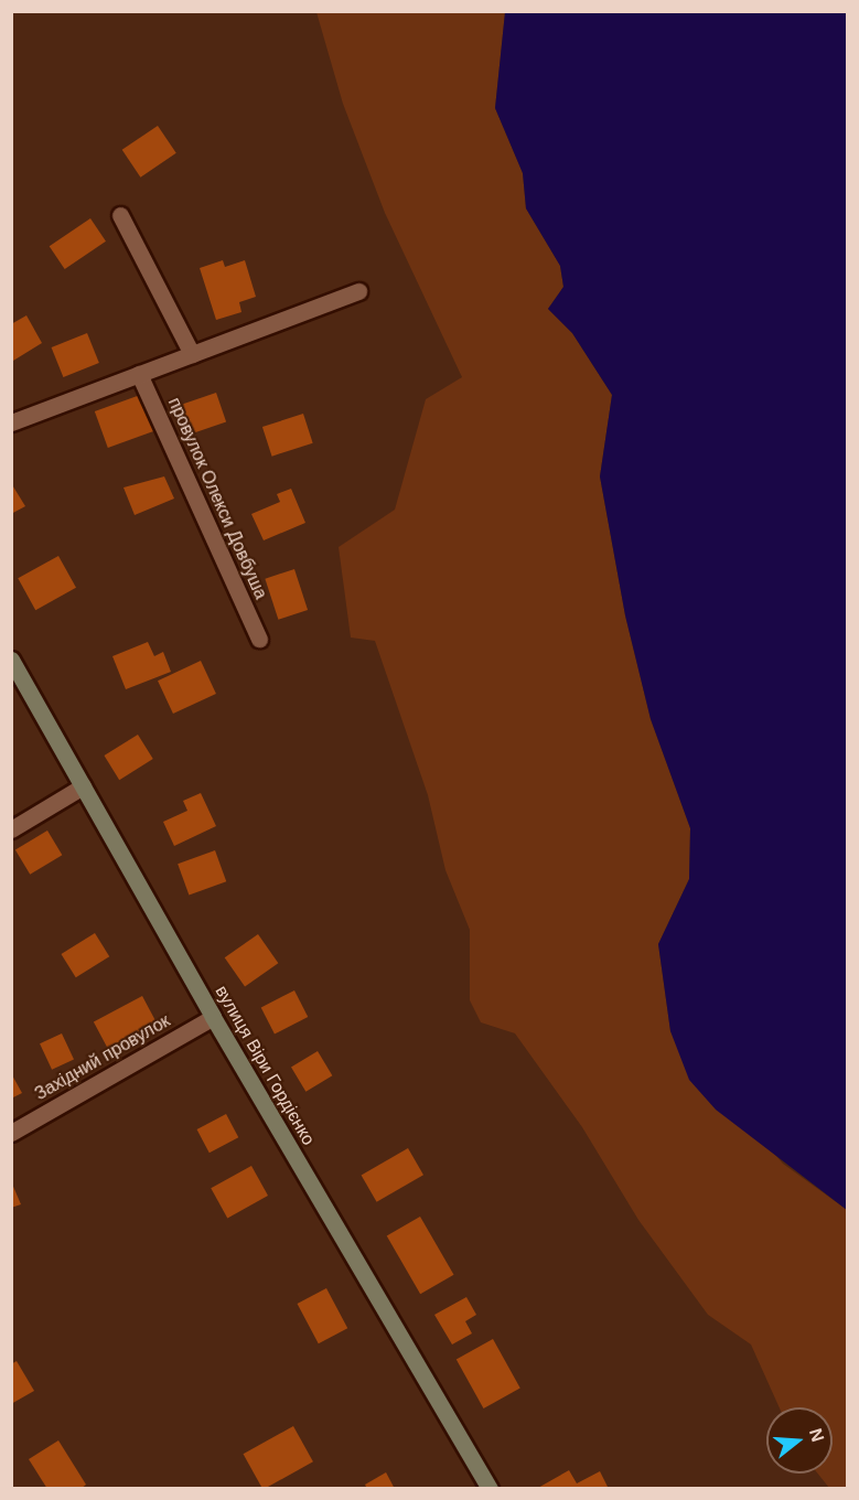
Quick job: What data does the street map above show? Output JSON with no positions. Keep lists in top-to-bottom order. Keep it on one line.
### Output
{"streets":{"street":["провулок Олекси Довбуша","Західний провулок","вулиця Віри Гордієнко"]},"crossings":[["Західний провулок","вулиця Віри Гордієнко"]],"north":"right"}
